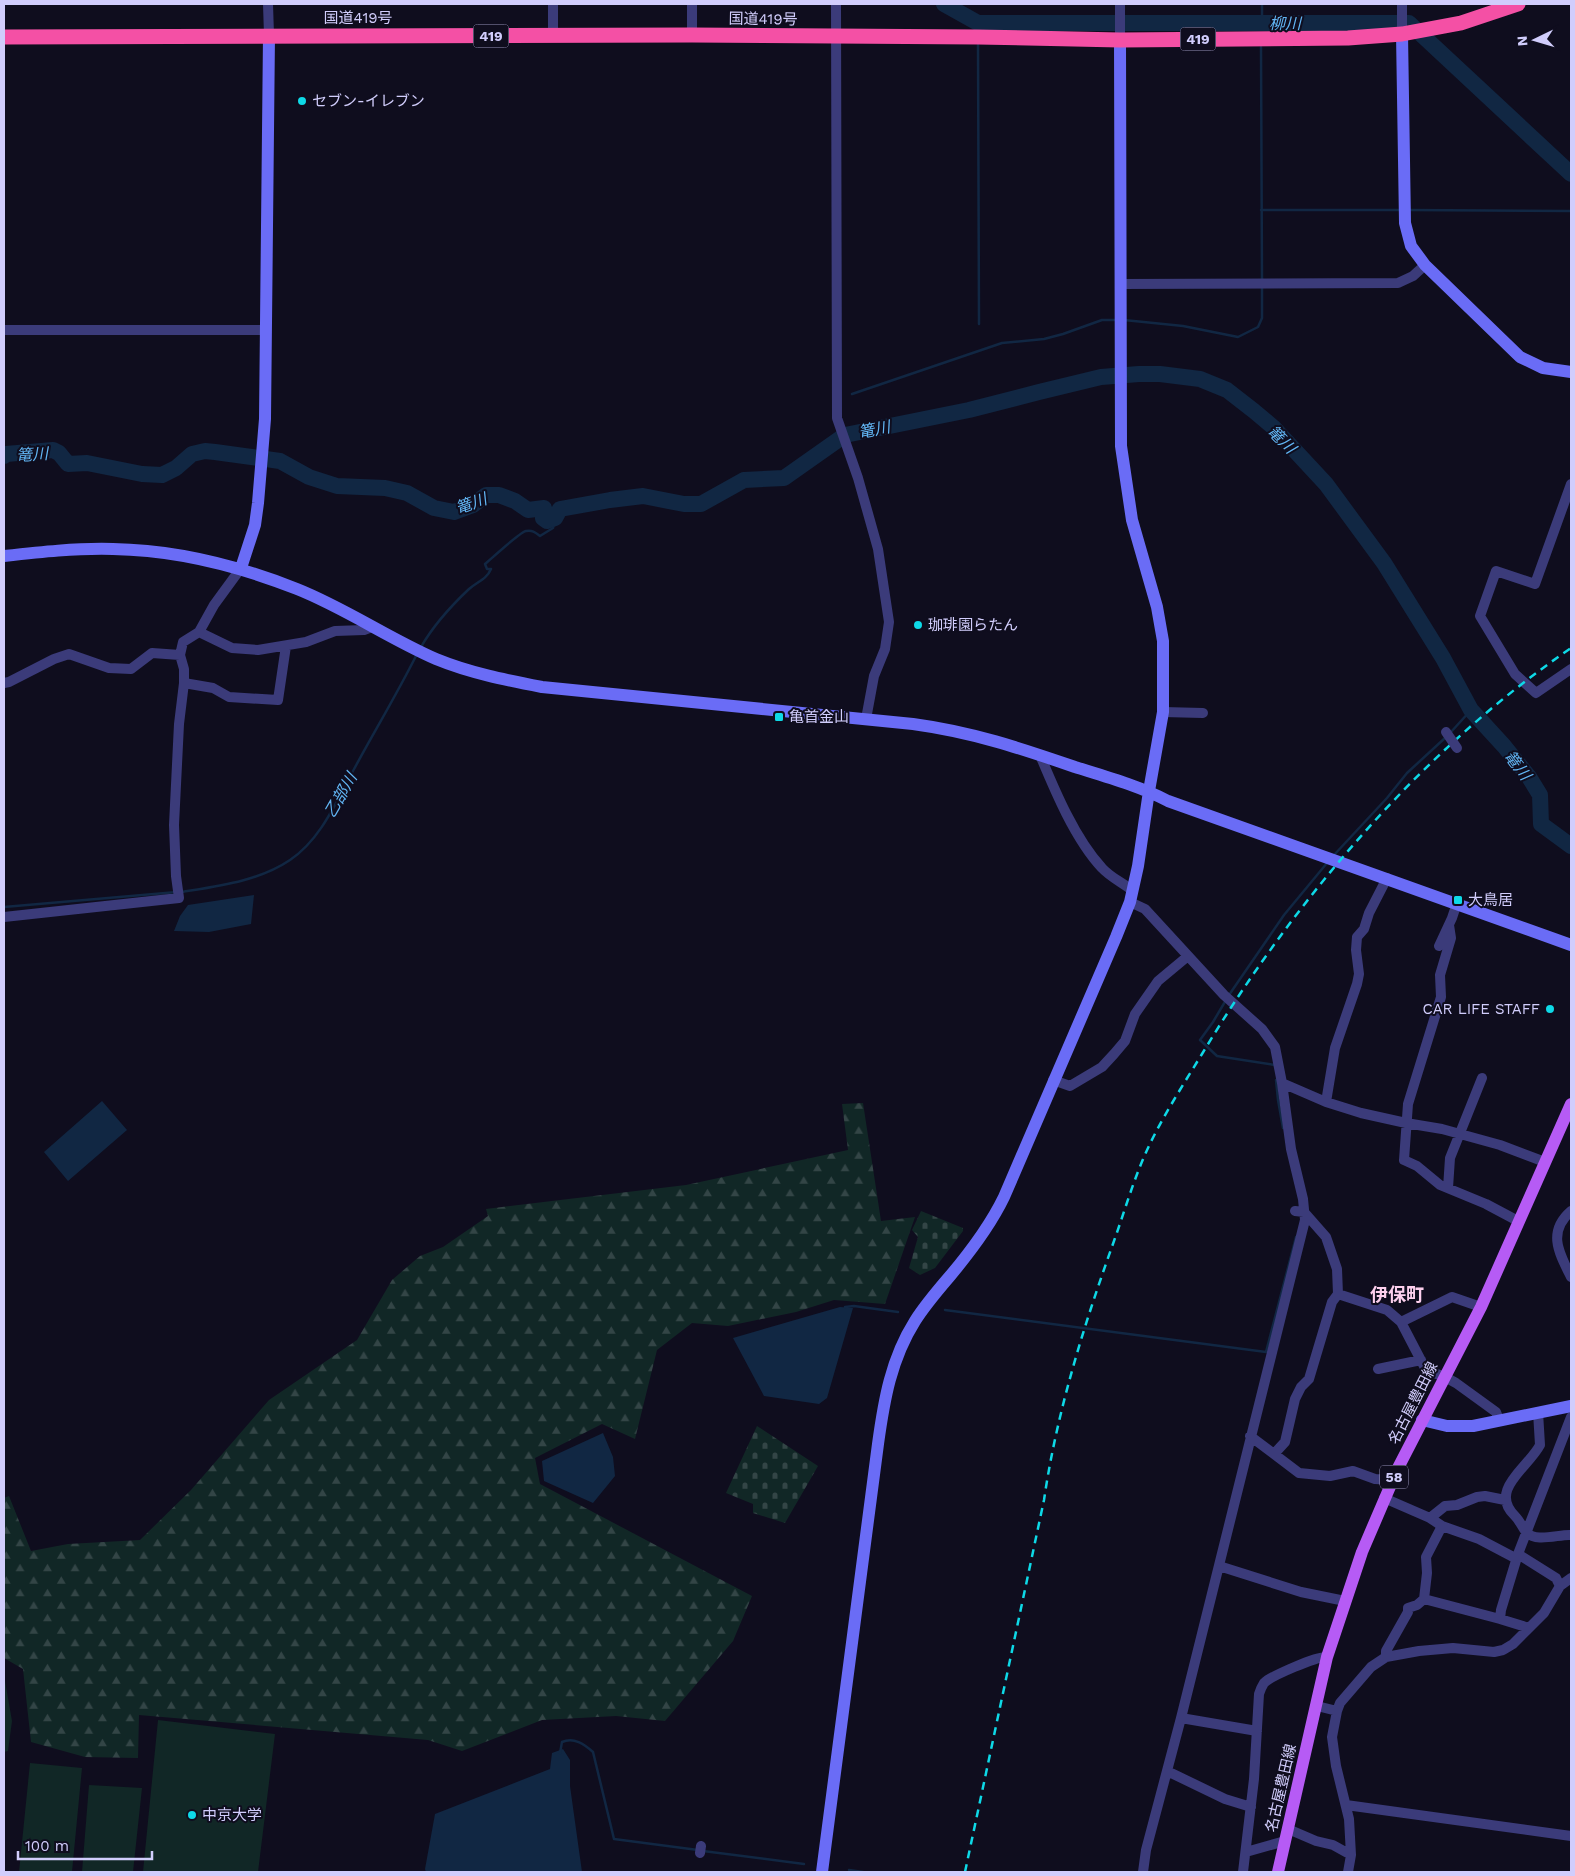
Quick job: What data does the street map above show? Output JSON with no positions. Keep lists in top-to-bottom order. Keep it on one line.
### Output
{"streets":{"highway":["国道419号","419"],"main road":["名古屋豊田線","58"]},"districts":["伊保町"],"water":["柳川","篭川","乙部川"],"places":{"other":["セブン-イレブン","珈琲園らたん","CAR LIFE STAFF","中京大学"],"transit":["亀首金山","大鳥居"]},"scale_bar":"100 m","north":"left"}
